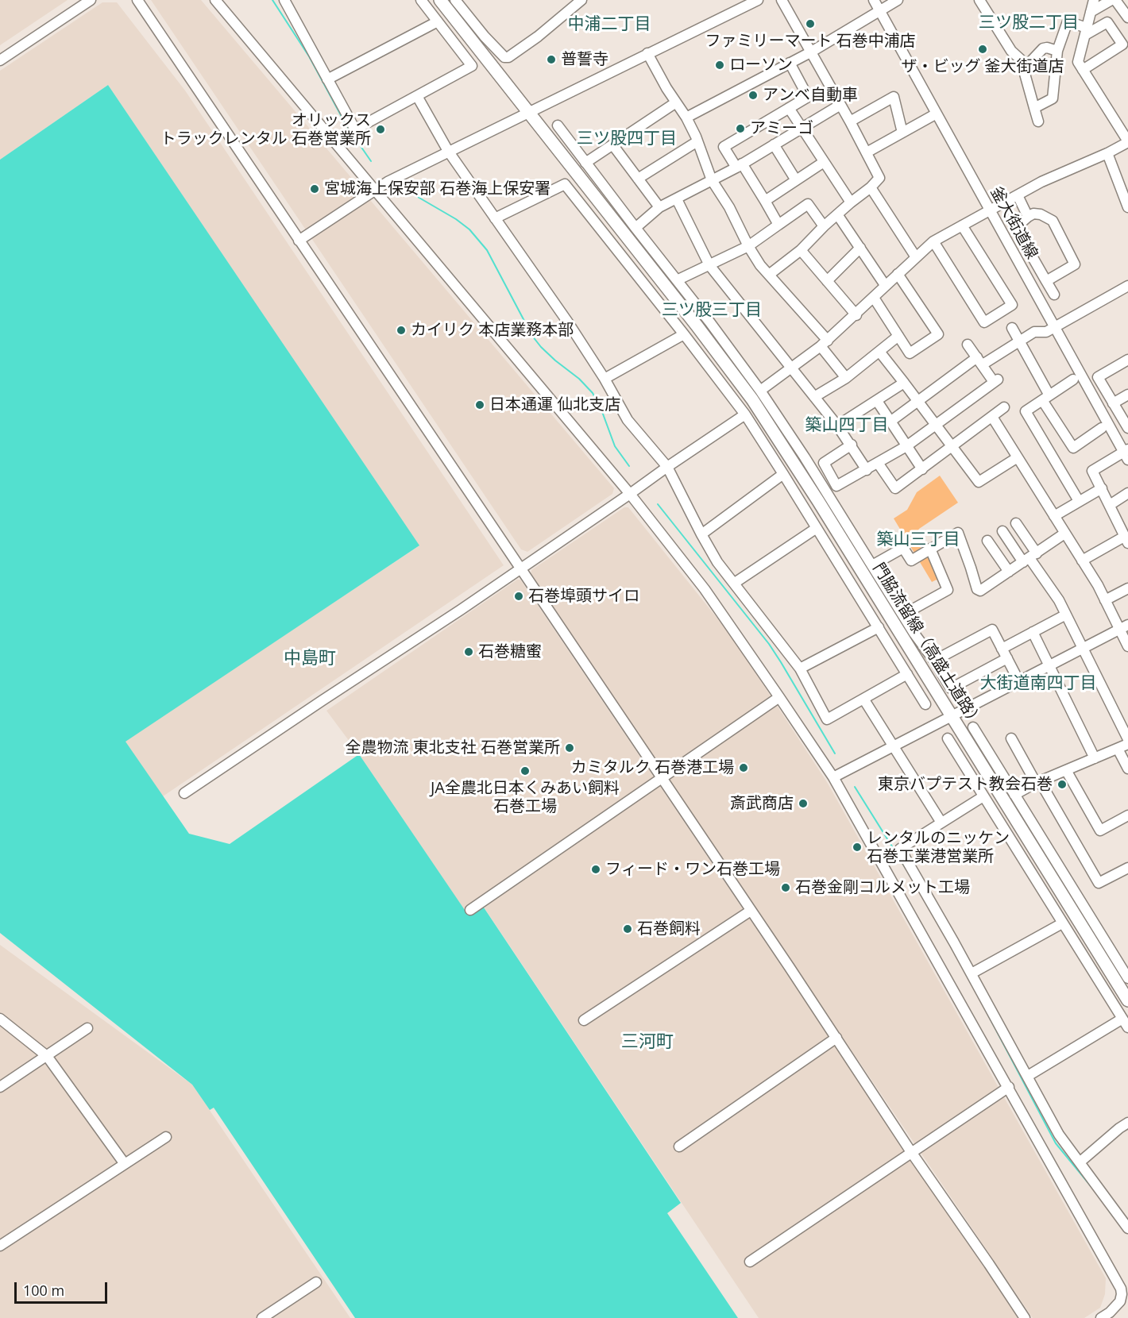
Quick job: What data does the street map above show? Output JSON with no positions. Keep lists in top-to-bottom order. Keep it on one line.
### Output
{"streets":{"main road":["門脇流留線（高盛土道路）"],"street":["釜大街道線"]},"districts":["三ツ股二丁目","中浦二丁目","三ツ股四丁目","三ツ股三丁目","築山四丁目","築山三丁目","中島町","大街道南四丁目","三河町"],"places":["ファミリーマート 石巻中浦店","ザ・ビッグ 釜大街道店","普誓寺","ローソン","アンベ自動車","アミーゴ","オリックス トラックレンタル 石巻営業所","宮城海上保安部 石巻海上保安署","カイリク 本店業務本部","日本通運 仙北支店","石巻埠頭サイロ","石巻糖蜜","全農物流 東北支社 石巻営業所","カミタルク 石巻港工場","JA全農北日本くみあい飼料 石巻工場","東京バプテスト教会石巻","斎武商店","レンタルのニッケン 石巻工業港営業所","フィード・ワン石巻工場","石巻金剛コルメット工場","石巻飼料"],"scale_bar":"100 m"}
